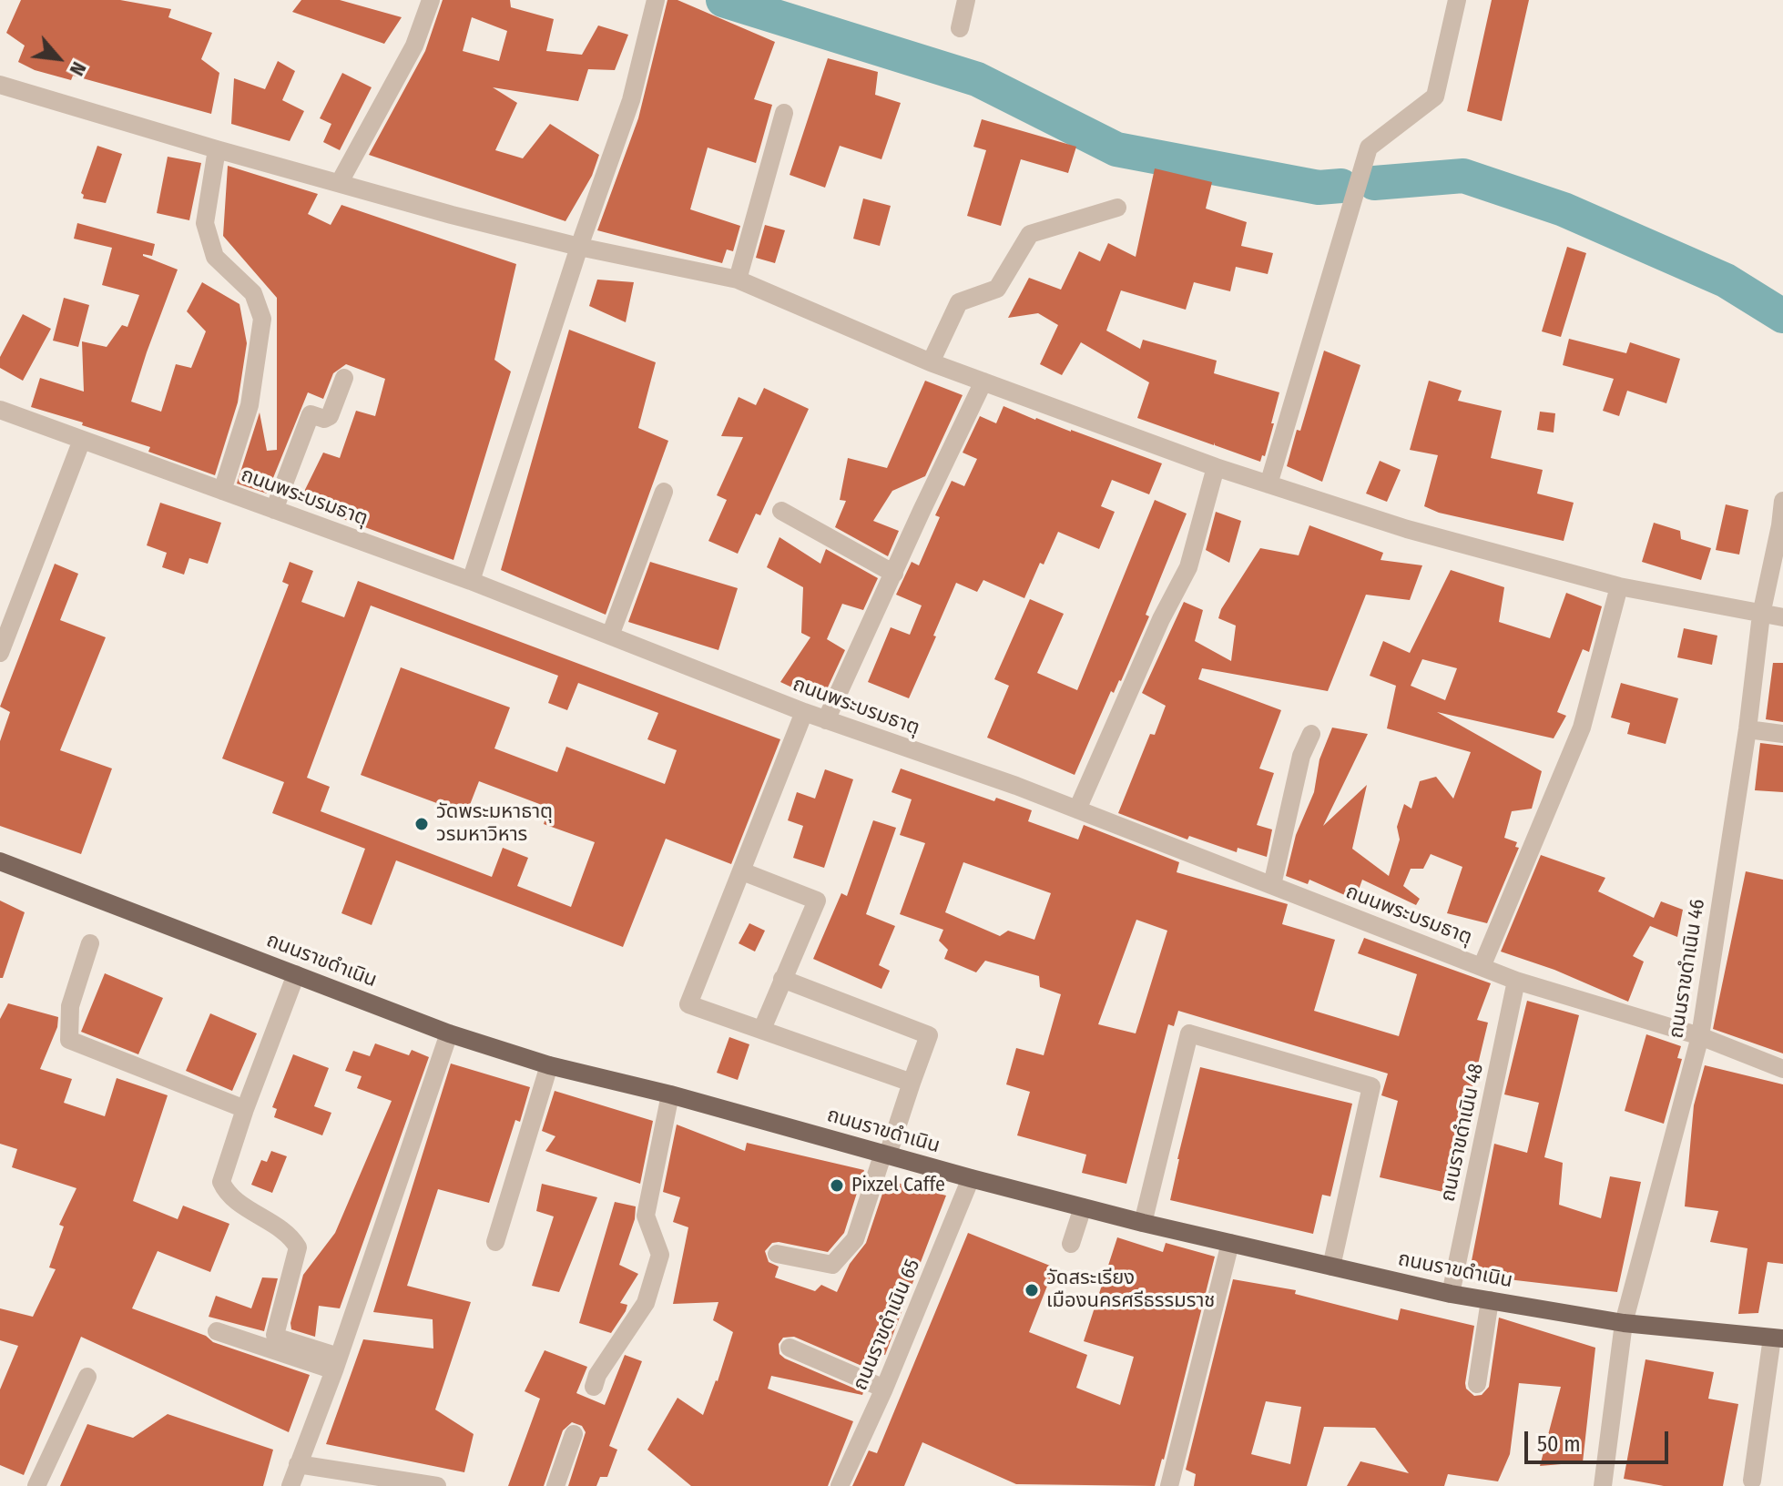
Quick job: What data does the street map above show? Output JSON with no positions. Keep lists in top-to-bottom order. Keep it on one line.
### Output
{"streets":{"main road":["ถนนราขดำเนิน"],"street":["ถนนพระบรมธาตุ","ถนนราขดำเนิน 46","ถนนราขดำเนิน 48","ถนนราขดำเนิน 65"]},"crossings":[["ถนนพระบรมธาตุ","ถนนราขดำเนิน 46"],["ถนนพระบรมธาตุ","ถนนราขดำเนิน 48"],["ถนนราขดำเนิน","ถนนราขดำเนิน 46"],["ถนนราขดำเนิน","ถนนราขดำเนิน 48"],["ถนนราขดำเนิน","ถนนราขดำเนิน 65"]],"places":["วัดพระมหาธาตุ วรมหาวิหาร","Pixzel Caffe","วัดสระเรียง เมืองนครศรีธรรมราช"],"scale_bar":"50 m","north":"bottom right"}
